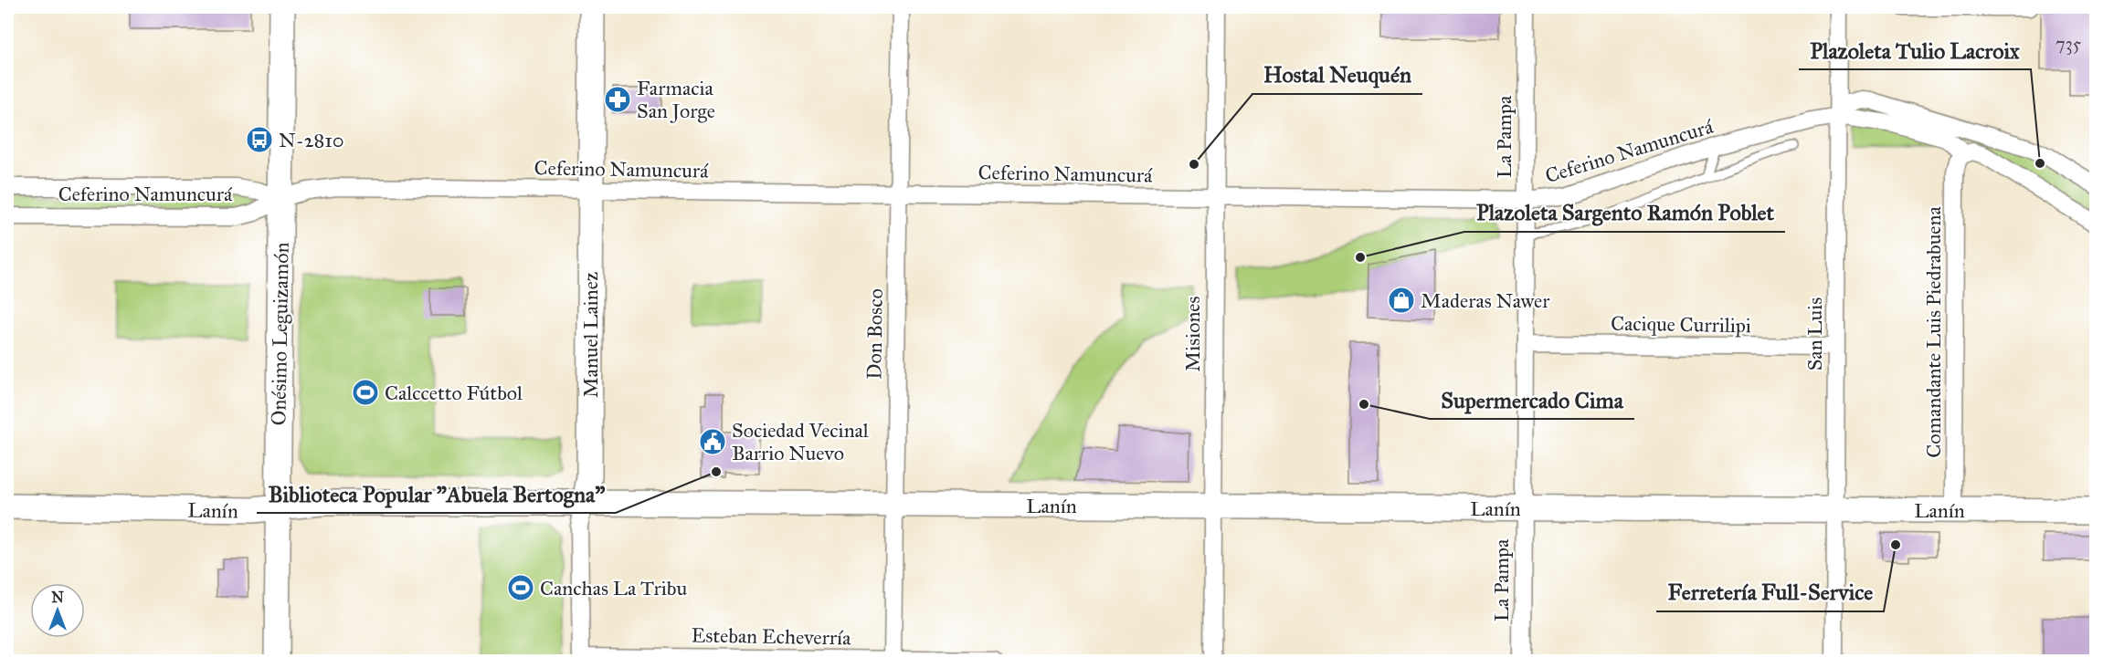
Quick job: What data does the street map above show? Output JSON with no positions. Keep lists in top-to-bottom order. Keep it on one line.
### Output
{"streets":{"street":["La Pampa","Ceferino Namuncurá","Cacique Currilipi","Comandante Luis Piedrabuena","Onésimo Leguizamón","Don Bosco","Misiones","San Luis","Manuel Lainez","Lanín","Esteban Echeverría"]},"crossings":[["La Pampa","Ceferino Namuncurá"],["La Pampa","Cacique Currilipi"],["La Pampa","Lanín"],["Ceferino Namuncurá","Onésimo Leguizamón"],["Ceferino Namuncurá","Don Bosco"],["Ceferino Namuncurá","Misiones"],["Ceferino Namuncurá","San Luis"],["Ceferino Namuncurá","Manuel Lainez"],["Cacique Currilipi","San Luis"],["Comandante Luis Piedrabuena","Lanín"],["Onésimo Leguizamón","Lanín"],["Don Bosco","Lanín"],["Don Bosco","Esteban Echeverría"],["Misiones","Lanín"],["San Luis","Lanín"],["Manuel Lainez","Lanín"],["Manuel Lainez","Esteban Echeverría"]],"places":{"pharmacy":["Farmacia San Jorge"],"bus stop":["N-2810"],"other":["Plazoleta Tulio Lacroix","Hostal Neuquén","Plazoleta Sargento Ramón Poblet","Supermercado Cima","Biblioteca Popular \"Abuela Bertogna\"","Ferretería Full-Service"],"shop":["Maderas Nawer"],"sports":["Calccetto Fútbol","Canchas La Tribu"],"public building":["Sociedad Vecinal Barrio Nuevo"]},"house_numbers":["735"],"north":"top"}
